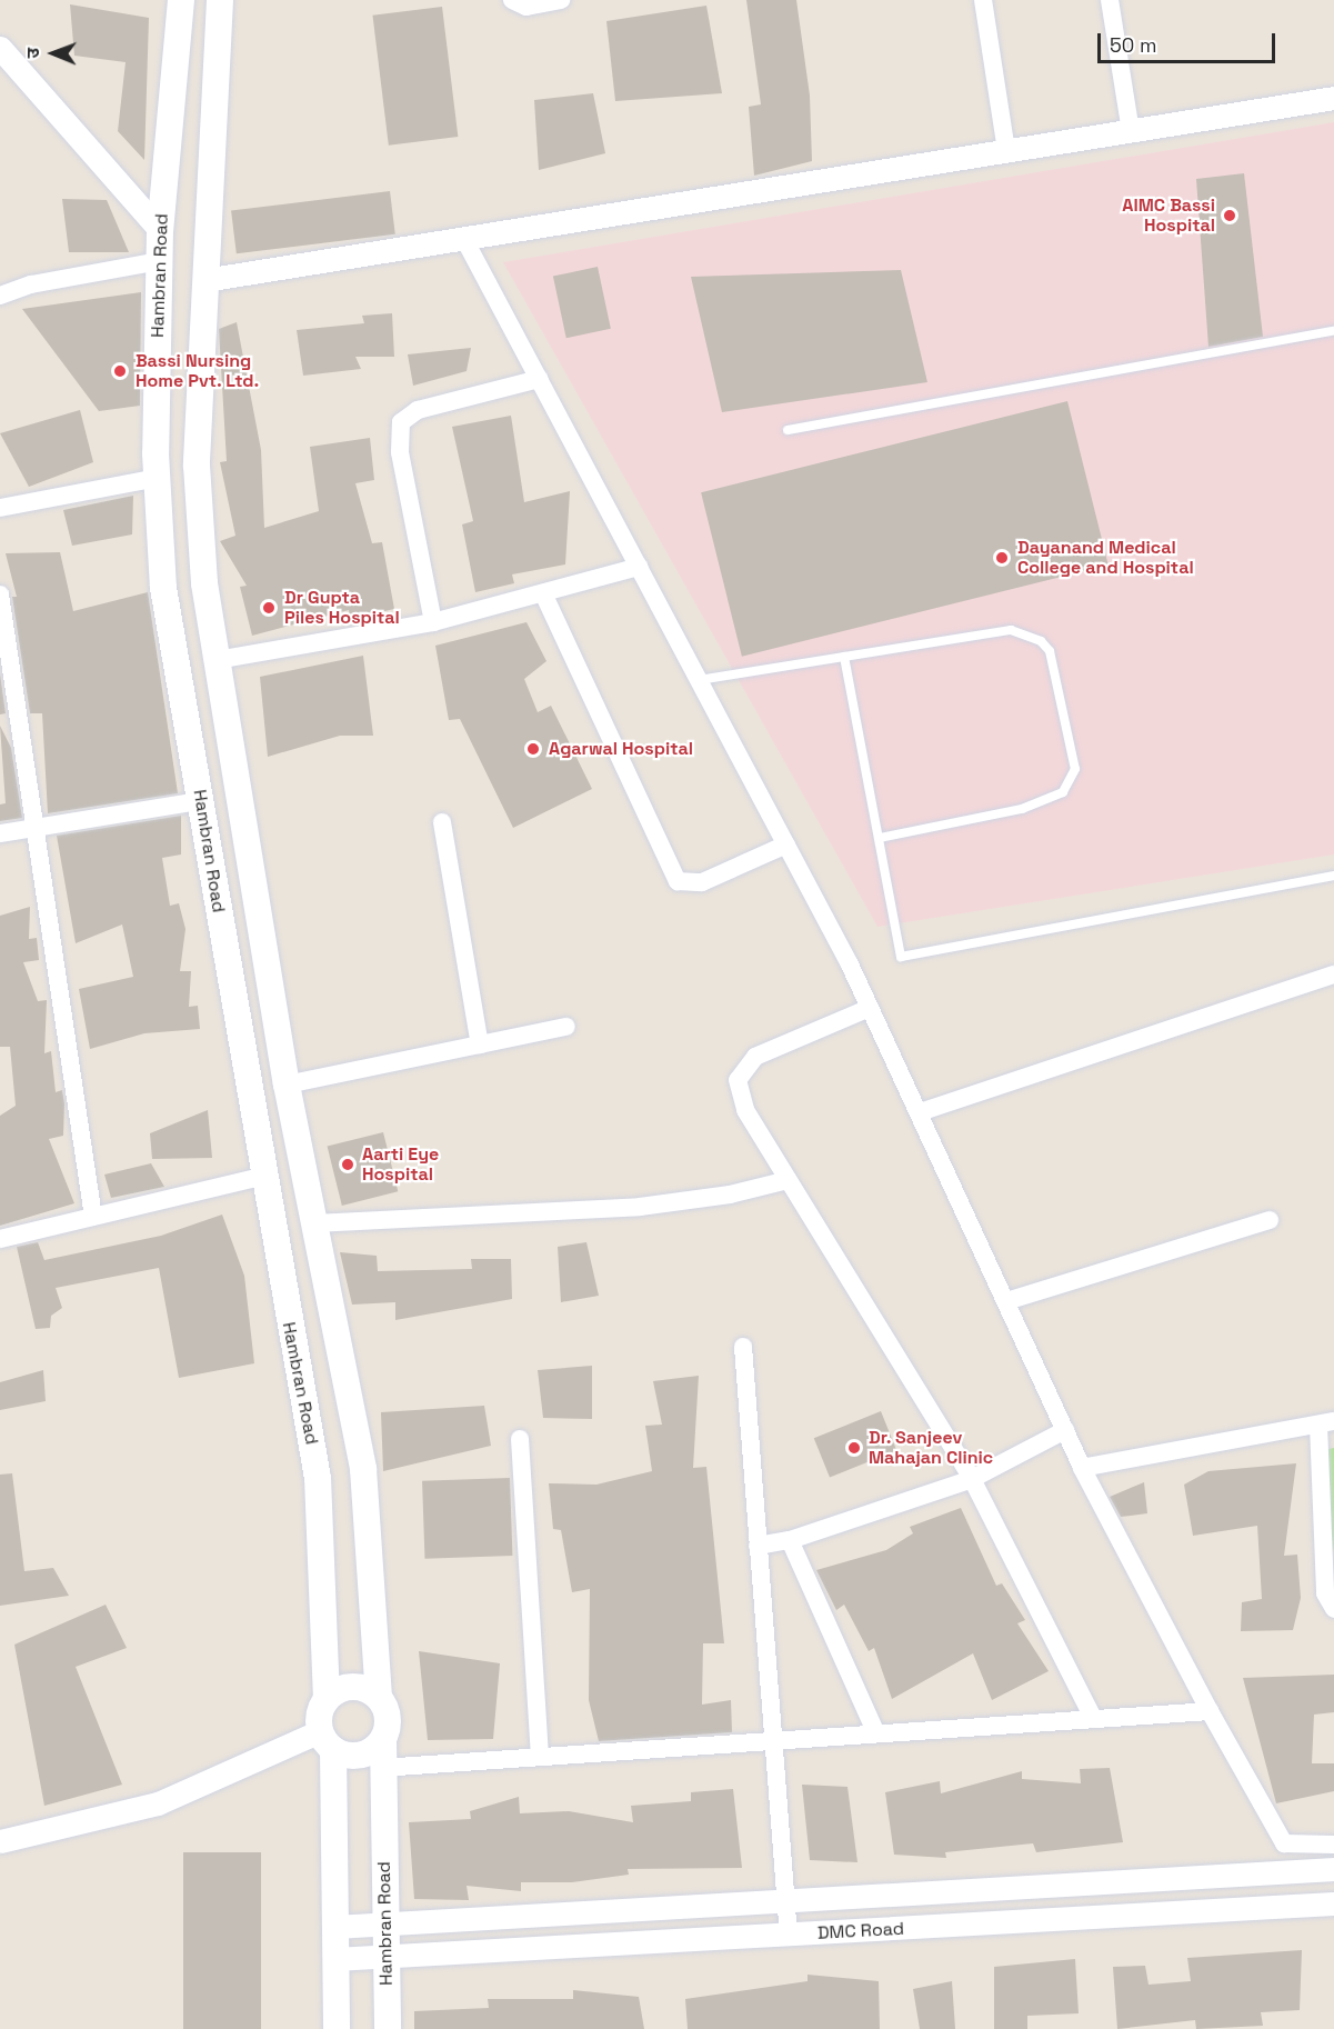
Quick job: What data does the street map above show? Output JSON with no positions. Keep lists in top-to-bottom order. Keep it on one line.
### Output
{"streets":{"main road":["Hambran Road"],"street":["DMC Road"]},"crossings":[["Hambran Road","DMC Road"]],"places":["AIMC Bassi Hospital","Bassi Nursing Home Pvt. Ltd.","Dayanand Medical College and Hospital","Dr Gupta Piles Hospital","Agarwal Hospital","Aarti Eye Hospital","Dr. Sanjeev Mahajan Clinic"],"scale_bar":"50 m","north":"left"}
